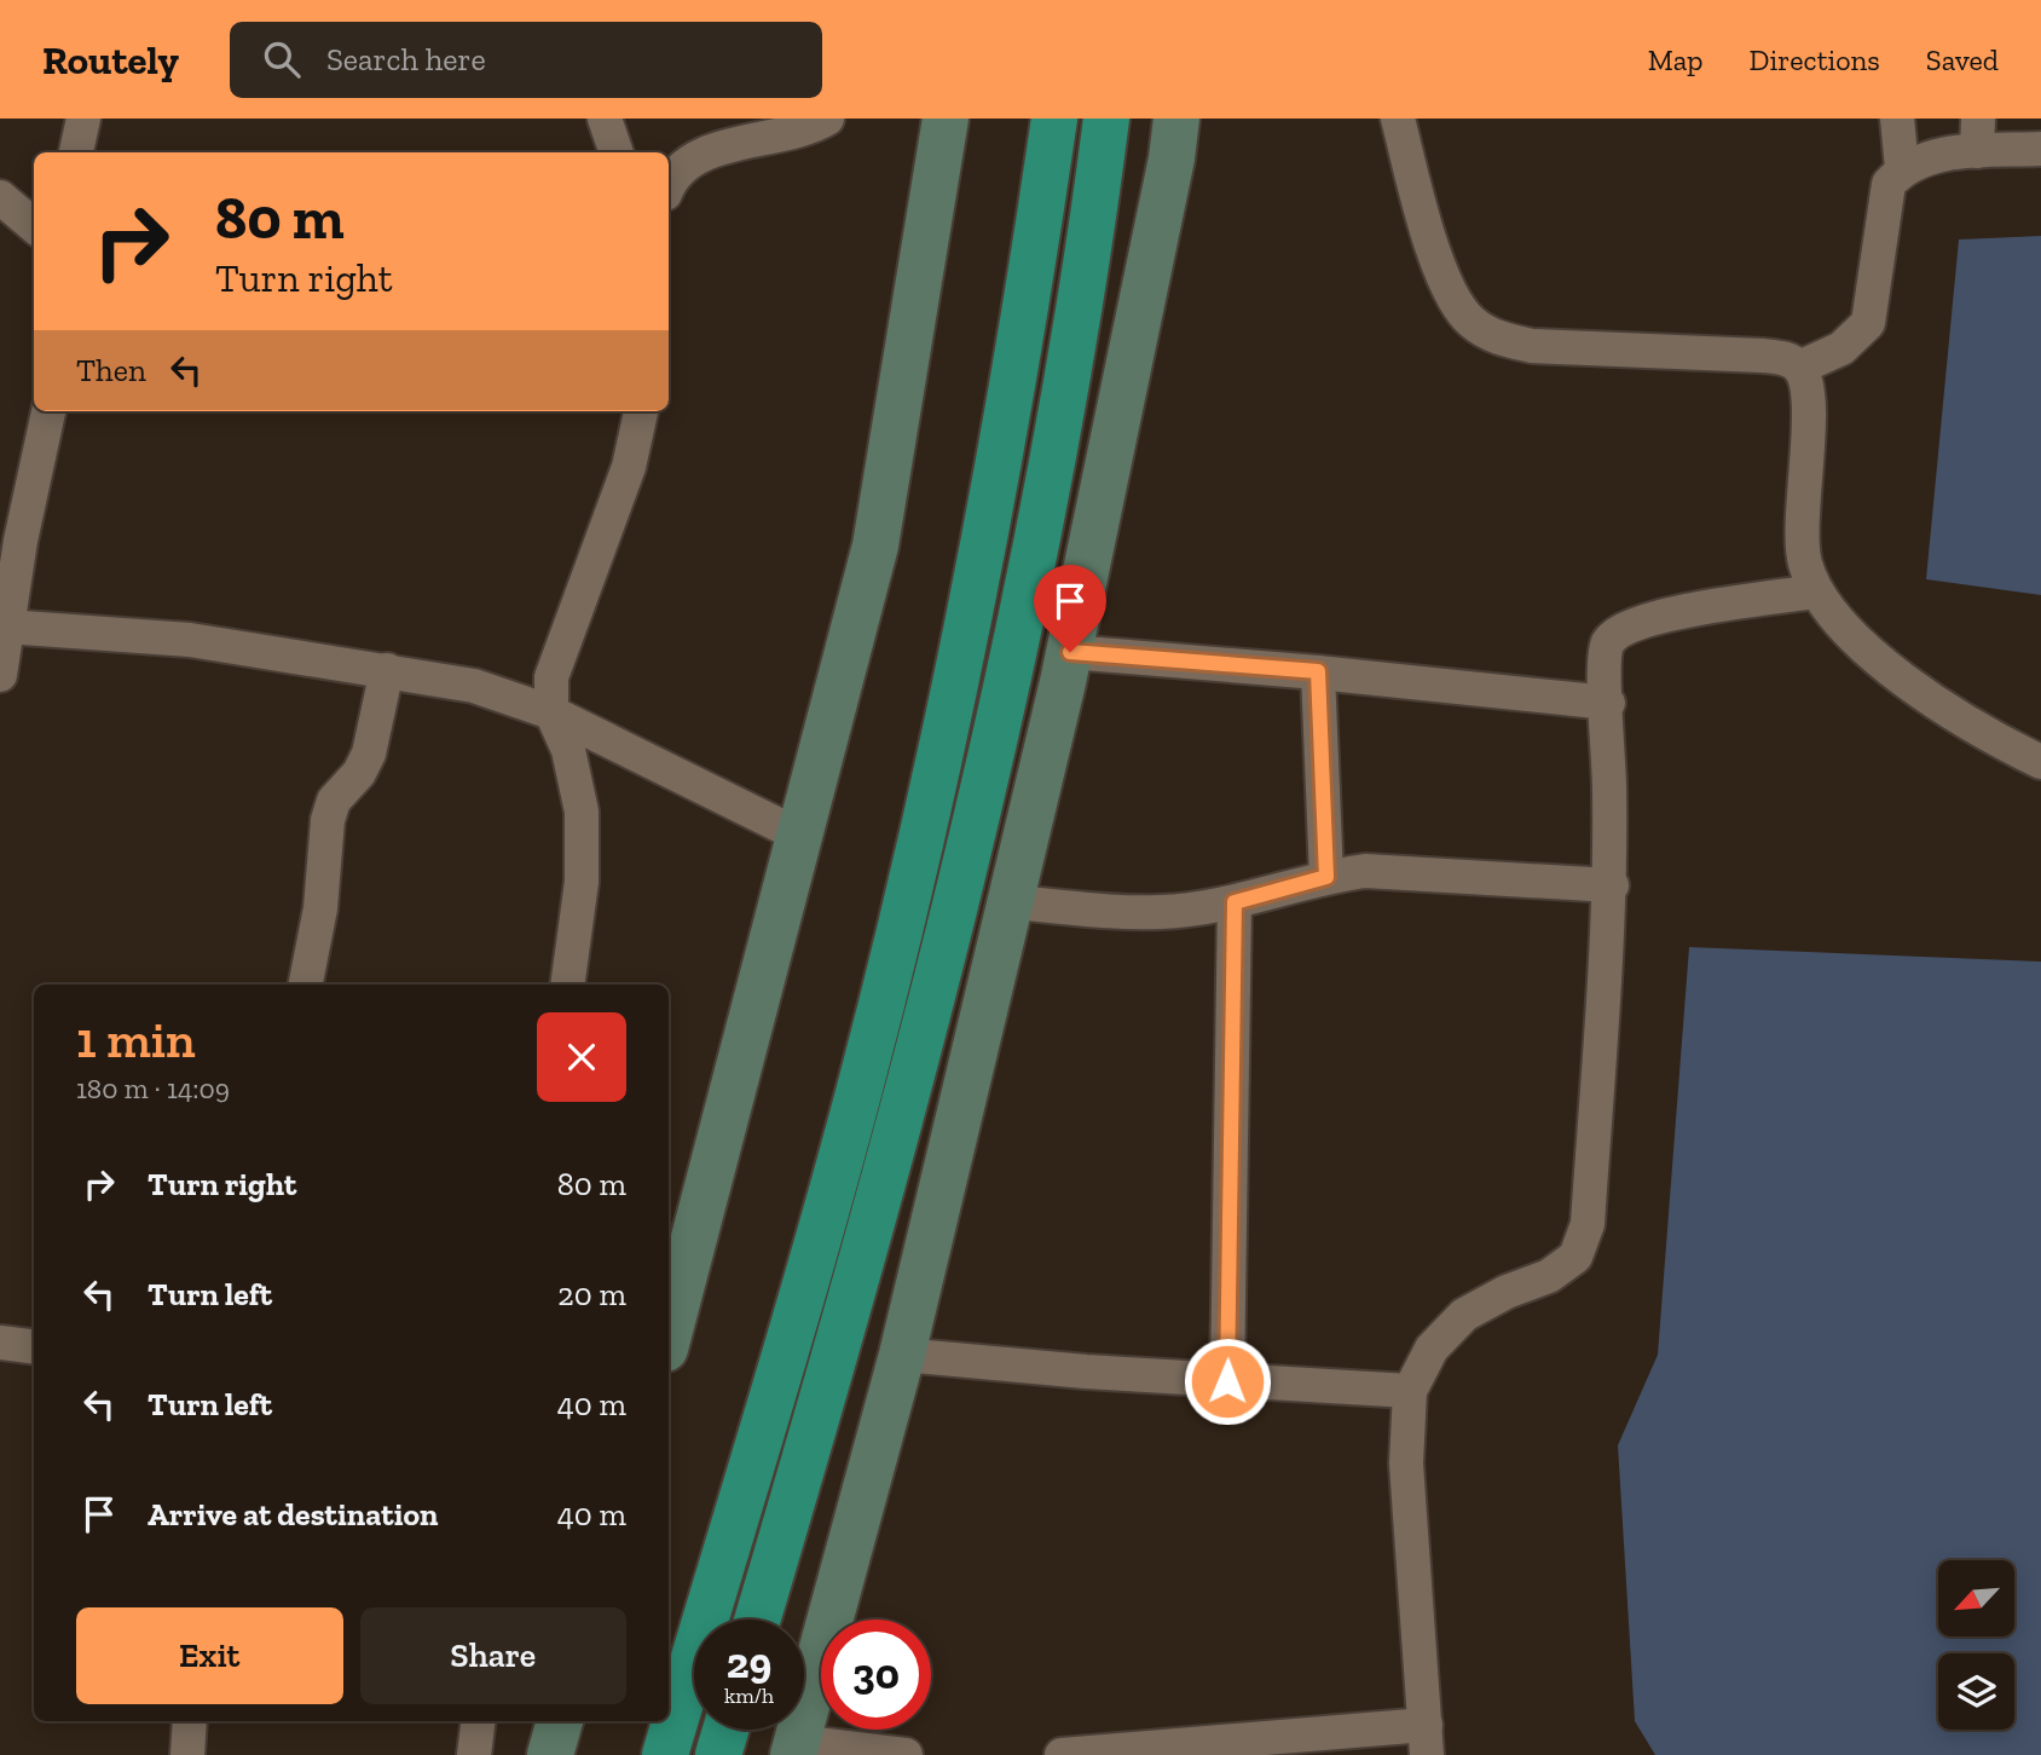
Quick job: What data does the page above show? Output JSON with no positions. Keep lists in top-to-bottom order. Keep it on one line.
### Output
{"north":"bottom left","page":{"header":"Routely","search":"Search here","nav":["Map","Directions","Saved"],"turn":["80 m","Turn right"],"then":"Then","heading":["1 min","180 m · 14:09"],"list":[{"name":"Turn right","value":"80 m"},{"name":"Turn left","value":"20 m"},{"name":"Turn left","value":"40 m"},{"name":"Arrive at destination","value":"40 m"}],"buttons":["Exit","Share"],"speed":"29 km/h","limit":"30"}}
